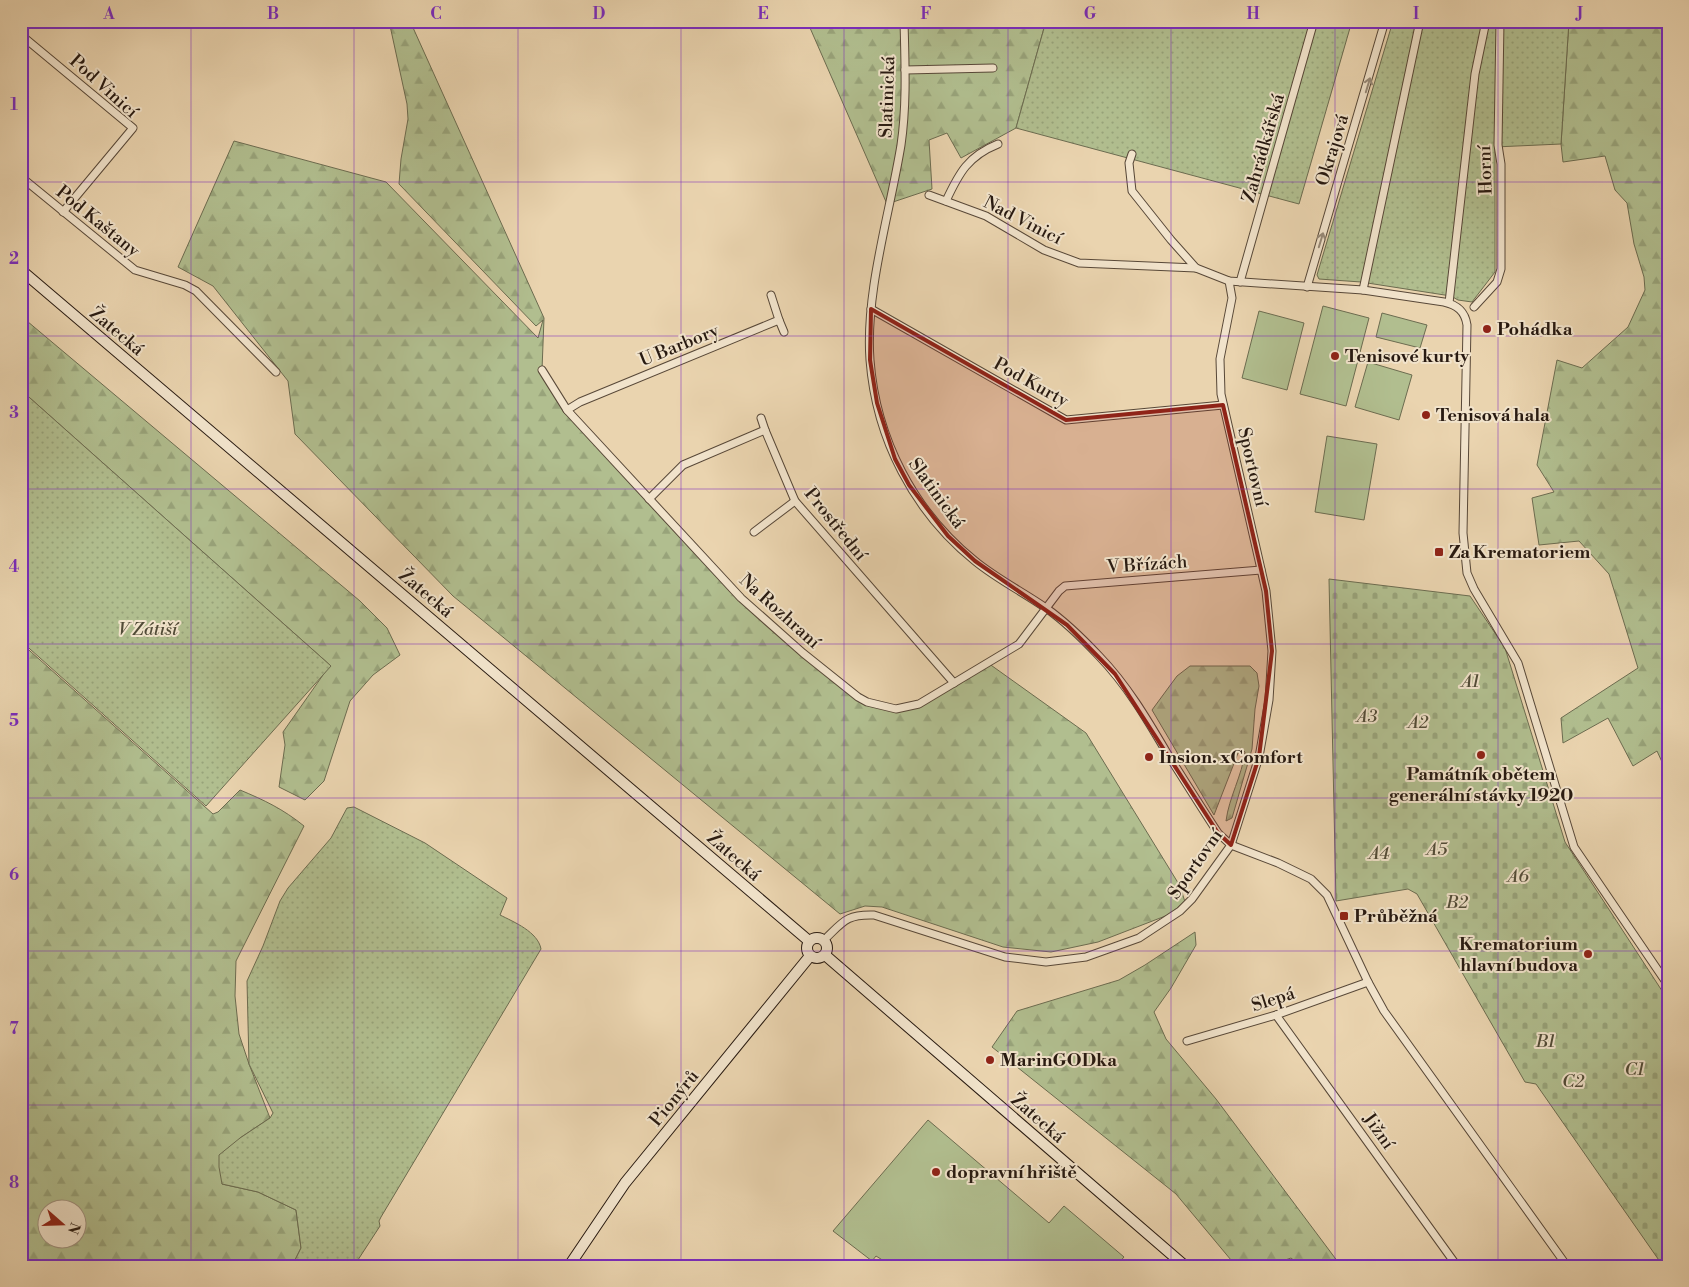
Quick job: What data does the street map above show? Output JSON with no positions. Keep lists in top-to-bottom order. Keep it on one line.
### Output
{"streets":{"street":["Pod Vinicí","Slatinická","Zahrádkářská","Okrajová","Horní","Nad Vinicí","Pod Kaštany","Žatecká","U Barbory","Pod Kurty","Sportovní","Prostřední","V Břízách","Na Rozhraní","Slepá","Pionýrů","Jižní"]},"crossings":[["Pod Vinicí","Pod Kaštany"],["Slatinická","Pod Kurty"],["Slatinická","Sportovní"],["Slatinická","V Břízách"],["Slatinická","Na Rozhraní"],["Žatecká","Sportovní"],["Žatecká","Pionýrů"],["U Barbory","Na Rozhraní"],["Pod Kurty","Sportovní"],["Sportovní","V Břízách"],["Sportovní","Pionýrů"],["Prostřední","Na Rozhraní"],["V Břízách","Na Rozhraní"],["Slepá","Jižní"]],"parks":["V Zátiší","A1","A3","A2","A5","A4","A6","B2","B1","C1","C2"],"places":{"other":["Pohádka","Tenisové kurty","Tenisová hala","Památník obětem generální stávky 1920","Insion. xComfort","Krematorium hlavní budova","MarinGODka","dopravní hřiště"],"transit":["Za Krematoriem","Průběžná"]},"north":"right","grid":{"columns":["A","B","C","D","E","F","G","H","I","J"],"rows":["1","2","3","4","5","6","7","8"]}}
